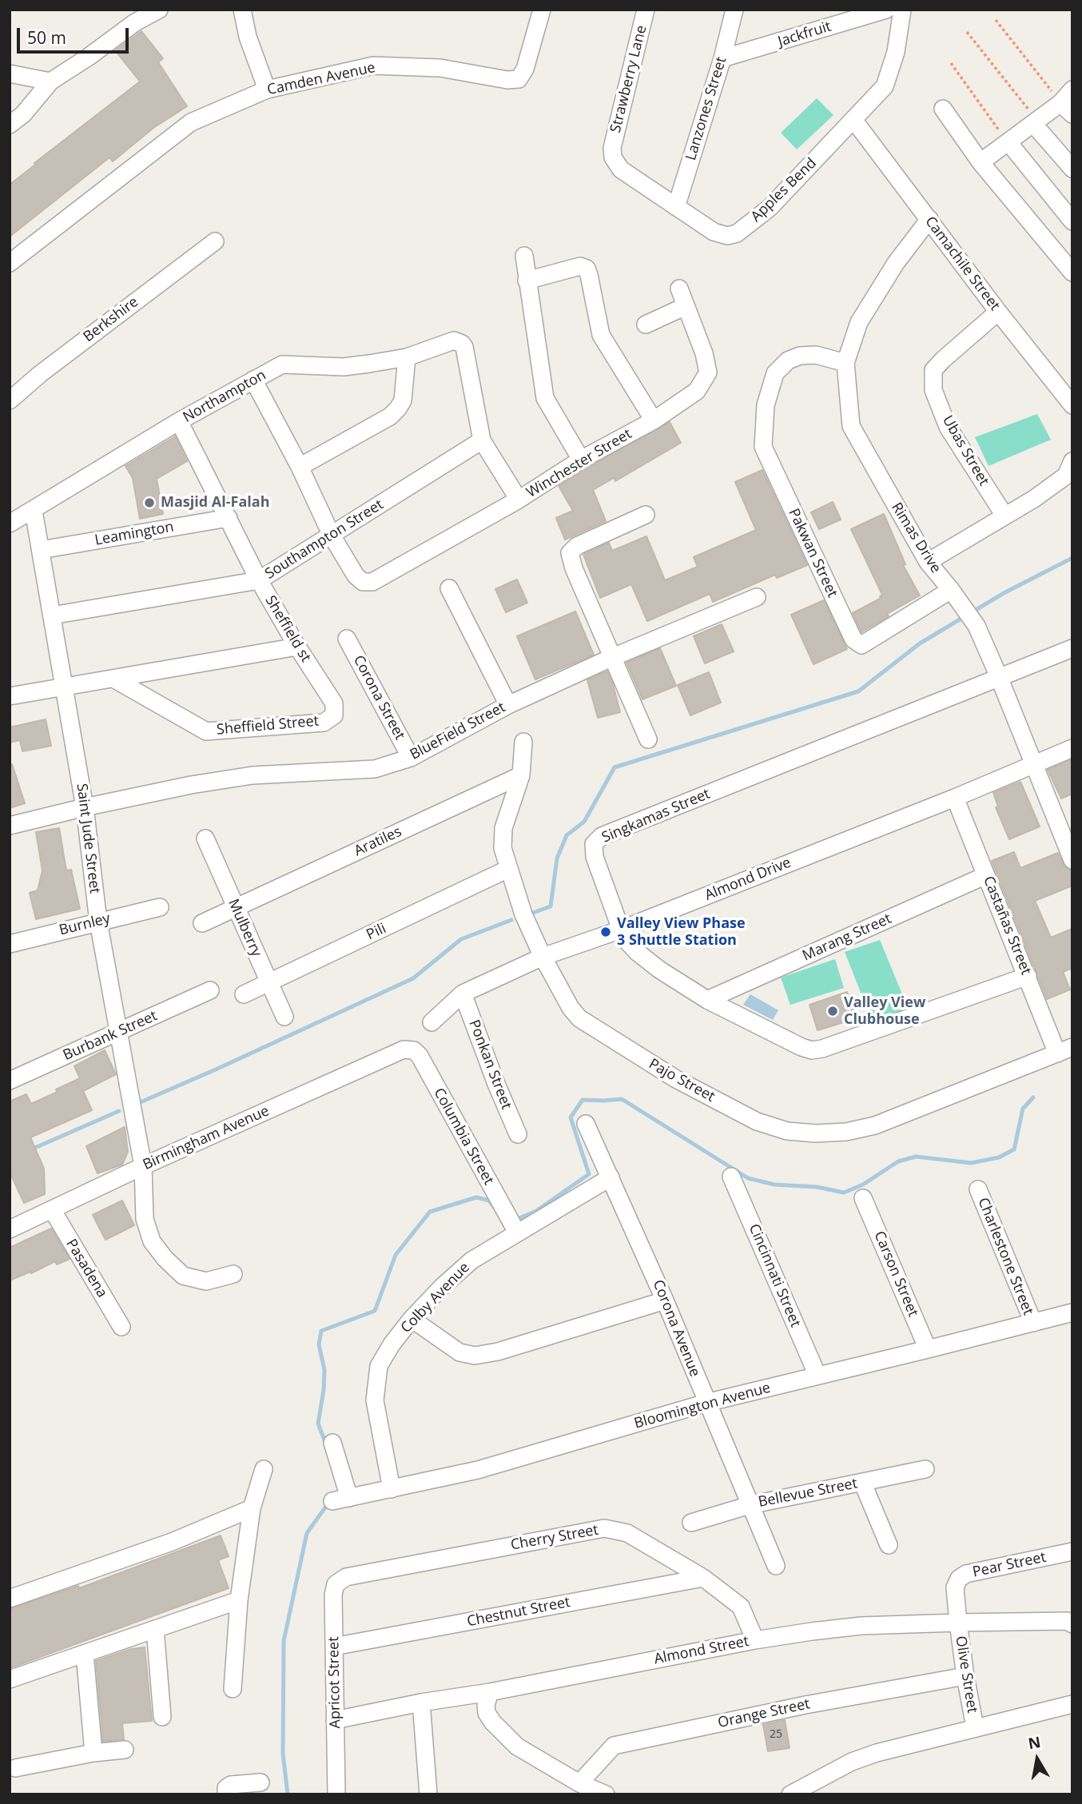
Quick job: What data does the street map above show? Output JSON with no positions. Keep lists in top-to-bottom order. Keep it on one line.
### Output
{"streets":{"street":["Jackfruit","Camden Avenue","Strawberry Lane","Lanzones Street","Apples Bend","Camachile Street","Berkshire","Northampton","Ubas Street","Winchester Street","Leamington","Rimas Drive","Southampton Street","Pakwan Street","Sheffield st","Corona Street","Sheffield Street","BlueField Street","Singkamas Street","Saint Jude Street","Aratiles","Almond Drive","Burnley","Castañas Street","Mulberry","Pili","Marang Street","Burbank Street","Ponkan Street","Pajo Street","Columbia Street","Birmingham Avenue","Charlestone Street","Pasadena","Carson Street","Cincinnati Street","Colby Avenue","Corona Avenue","Bloomington Avenue","Bellevue Street","Cherry Street","Pear Street","Chestnut Street","Almond Street","Olive Street","Apricot Street","Orange Street"]},"crossings":[["Jackfruit","Lanzones Street"],["Strawberry Lane","Apples Bend"],["Lanzones Street","Apples Bend"],["Apples Bend","Camachile Street"],["Camachile Street","Ubas Street"],["Camachile Street","Rimas Drive"],["Northampton","Southampton Street"],["Northampton","Sheffield st"],["Northampton","Saint Jude Street"],["Winchester Street","Southampton Street"],["Leamington","Sheffield st"],["Leamington","Saint Jude Street"],["Rimas Drive","Pakwan Street"],["Rimas Drive","Singkamas Street"],["Rimas Drive","Almond Drive"],["Southampton Street","Sheffield st"],["Southampton Street","Saint Jude Street"],["Sheffield st","Sheffield Street"],["Corona Street","BlueField Street"],["BlueField Street","Saint Jude Street"],["Singkamas Street","Almond Drive"],["Singkamas Street","Castañas Street"],["Singkamas Street","Marang Street"],["Saint Jude Street","Burnley"],["Saint Jude Street","Burbank Street"],["Saint Jude Street","Birmingham Avenue"],["Aratiles","Mulberry"],["Aratiles","Pajo Street"],["Almond Drive","Castañas Street"],["Almond Drive","Ponkan Street"],["Almond Drive","Pajo Street"],["Castañas Street","Marang Street"],["Castañas Street","Pajo Street"],["Mulberry","Pili"],["Pili","Pajo Street"],["Columbia Street","Birmingham Avenue"],["Columbia Street","Colby Avenue"],["Birmingham Avenue","Pasadena"],["Charlestone Street","Bloomington Avenue"],["Carson Street","Bloomington Avenue"],["Cincinnati Street","Bloomington Avenue"],["Colby Avenue","Corona Avenue"],["Colby Avenue","Bloomington Avenue"],["Corona Avenue","Bloomington Avenue"],["Corona Avenue","Bellevue Street"],["Cherry Street","Chestnut Street"],["Cherry Street","Almond Street"],["Cherry Street","Apricot Street"],["Pear Street","Almond Street"],["Pear Street","Olive Street"],["Chestnut Street","Apricot Street"],["Almond Street","Olive Street"],["Almond Street","Apricot Street"],["Olive Street","Orange Street"]],"places":["Masjid Al-Falah","Valley View Phase 3 Shuttle Station","Valley View Clubhouse"],"house_numbers":["25"],"scale_bar":"50 m","north":"top"}
